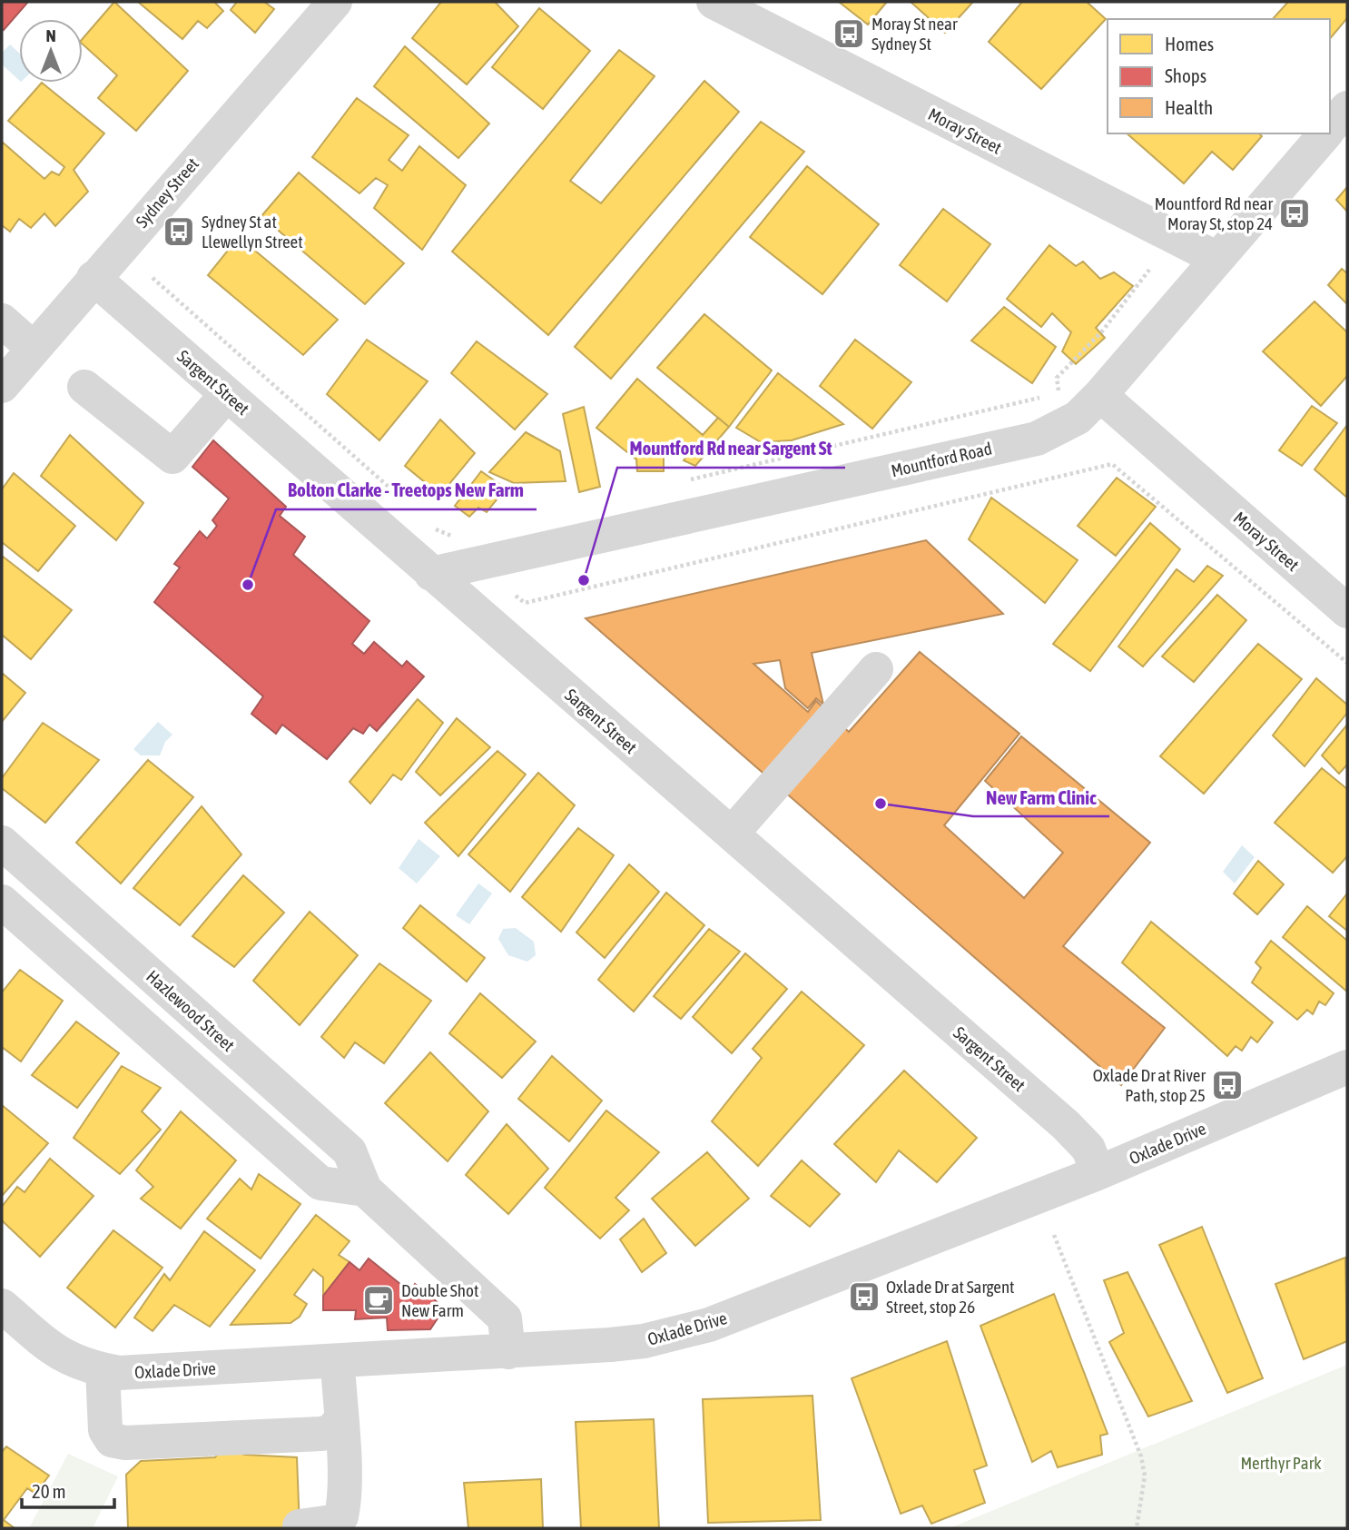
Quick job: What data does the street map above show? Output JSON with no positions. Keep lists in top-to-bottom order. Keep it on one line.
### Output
{"streets":{"street":["Moray Street","Sydney Street","Sargent Street","Mountford Road","Hazlewood Street","Oxlade Drive"]},"crossings":[["Moray Street","Mountford Road"],["Sydney Street","Sargent Street"],["Sargent Street","Mountford Road"],["Sargent Street","Oxlade Drive"],["Hazlewood Street","Oxlade Drive"]],"parks":["Merthyr Park"],"places":{"bus stop":["Moray St near Sydney St","Mountford Rd near Moray St, stop 24","Sydney St at Llewellyn Street","Oxlade Dr at River Path, stop 25","Oxlade Dr at Sargent Street, stop 26"],"other":["Mountford Rd near Sargent St","Bolton Clarke - Treetops New Farm","New Farm Clinic"],"cafe":["Double Shot New Farm"]},"legend":["Homes","Shops","Health"],"scale_bar":"20 m","north":"top"}
